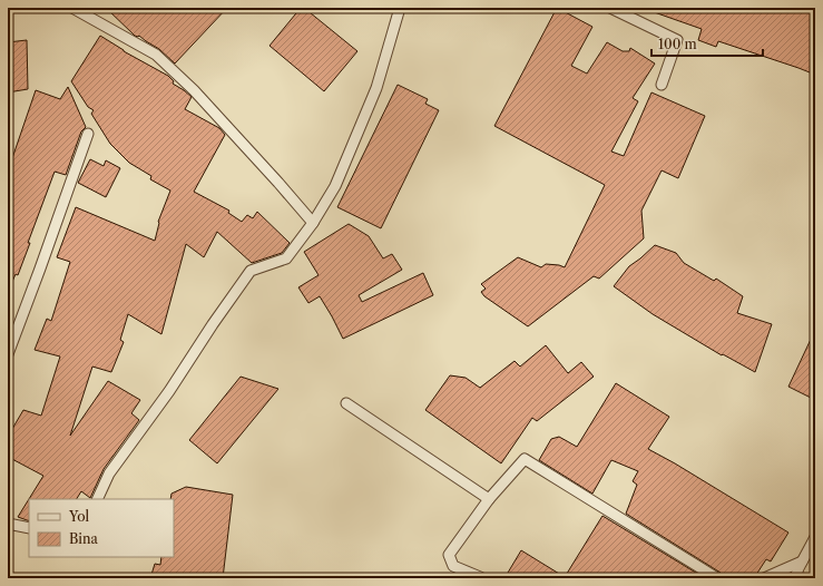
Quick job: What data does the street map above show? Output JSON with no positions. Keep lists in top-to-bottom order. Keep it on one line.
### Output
{"legend":["Yol","Bina"],"scale_bar":"100 m"}
